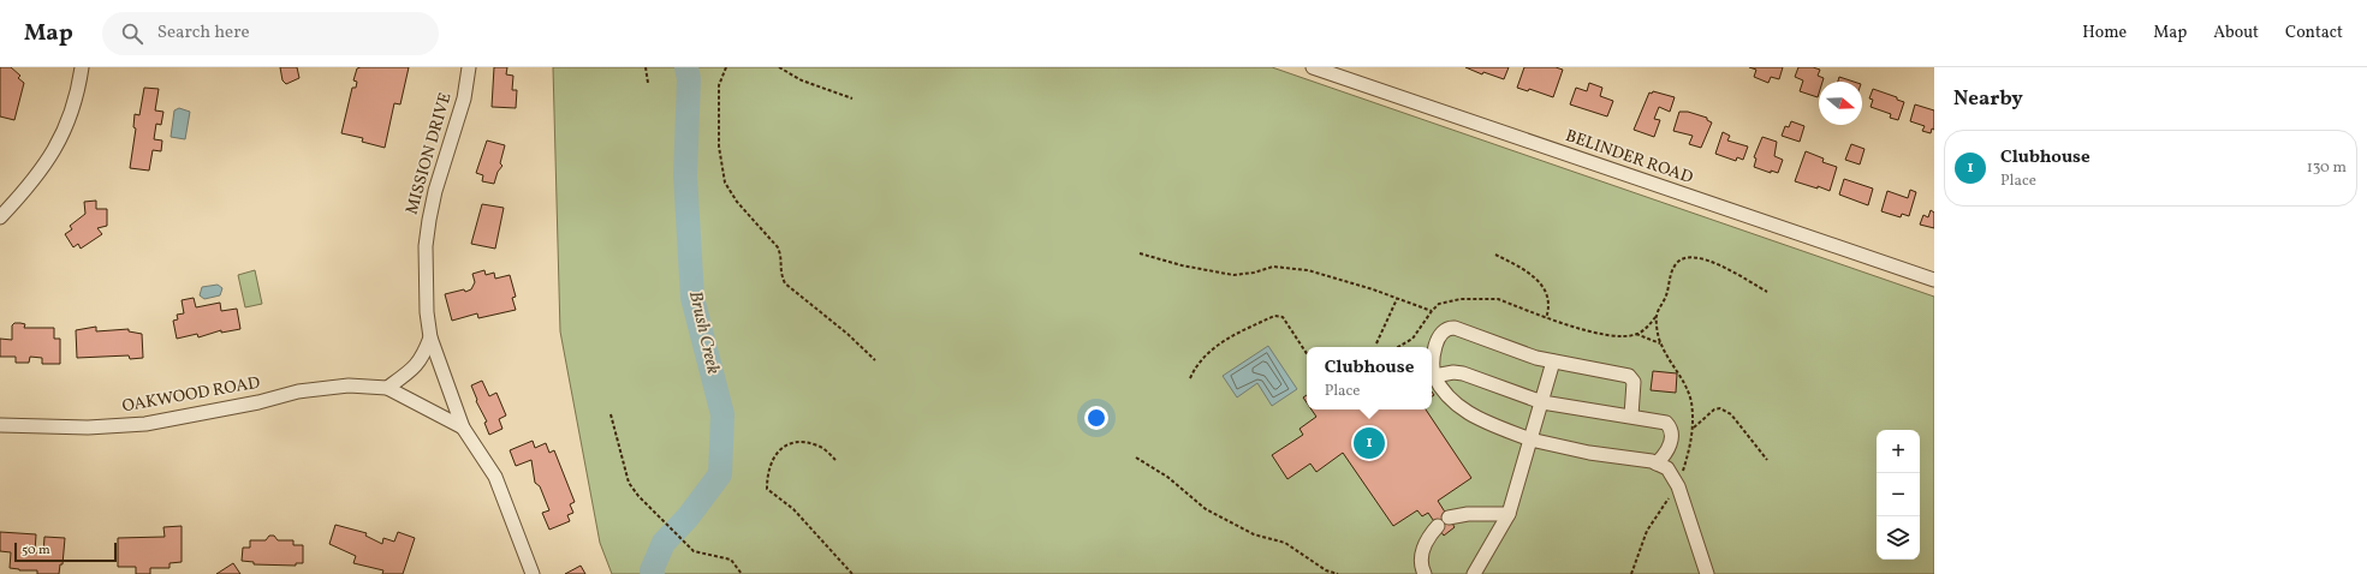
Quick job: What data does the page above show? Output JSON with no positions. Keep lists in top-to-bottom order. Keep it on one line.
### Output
{"streets":{"street":["MISSION DRIVE","BELINDER ROAD","OAKWOOD ROAD"]},"crossings":[["MISSION DRIVE","OAKWOOD ROAD"]],"water":["Brush Creek"],"scale_bar":"50 m","north":"right","page":{"header":"Map","search":"Search here","nav":["Home","Map","About","Contact"],"heading":"Nearby","list":[{"mark":"1","name":"Clubhouse","note":"Place","value":"130 m"}],"popup":["Clubhouse","Place"],"pins":"1","map_buttons":["+","−"],"scale":"50 m"}}
